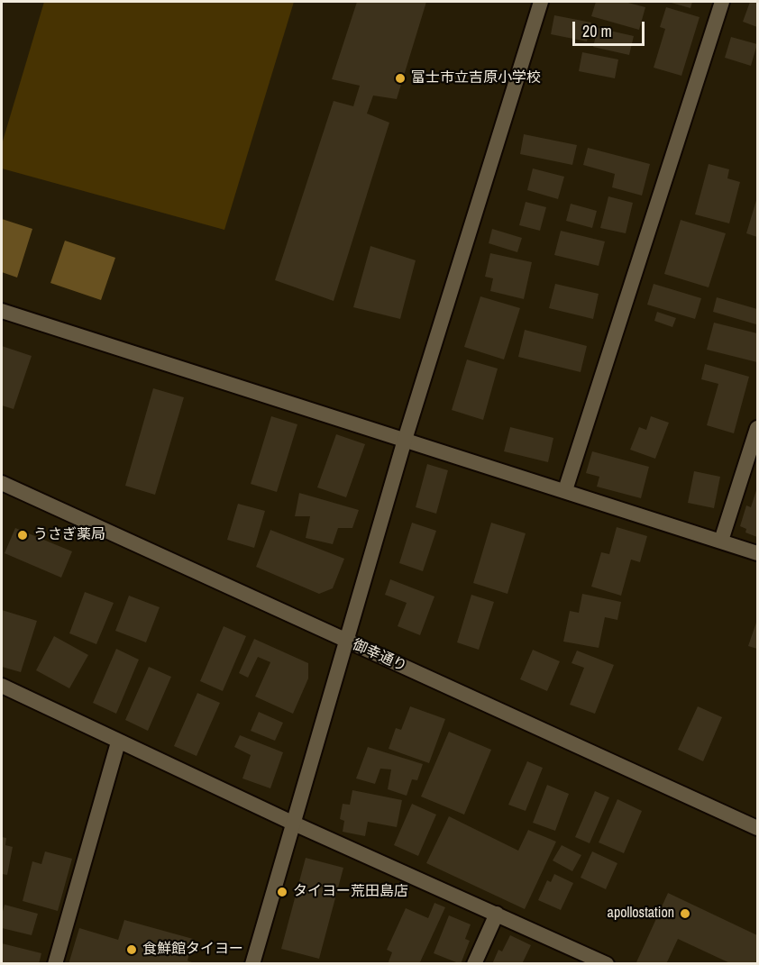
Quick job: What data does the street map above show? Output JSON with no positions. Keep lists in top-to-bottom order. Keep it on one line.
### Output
{"streets":{"street":["御幸通り"]},"places":["富士市立吉原小学校","うさぎ薬局","タイヨー荒田島店","apollostation","食鮮館タイヨー"],"scale_bar":"20 m"}
